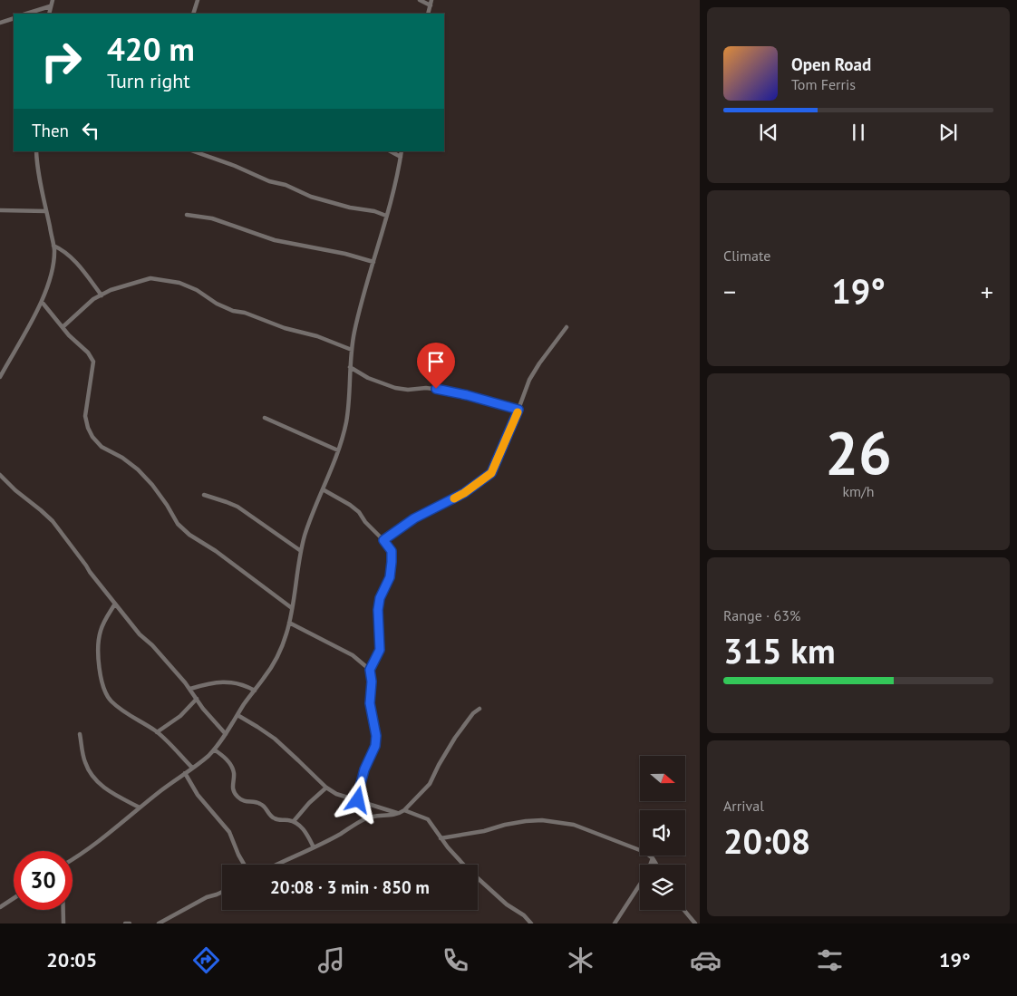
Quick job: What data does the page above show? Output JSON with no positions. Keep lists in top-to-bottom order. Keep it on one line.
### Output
{"north":"right","page":{"turn":["420 m","Turn right"],"song":["Open Road","Tom Ferris"],"then":"Then","tile":["Climate",["26","km/h"],["Range · 63%","315 km"],["Arrival","20:08"]],"heat":["−","19°","+"],"limit":"30","trip":"20:08 · 3 min · 850 m","tabs":["20:05","19°"]}}
